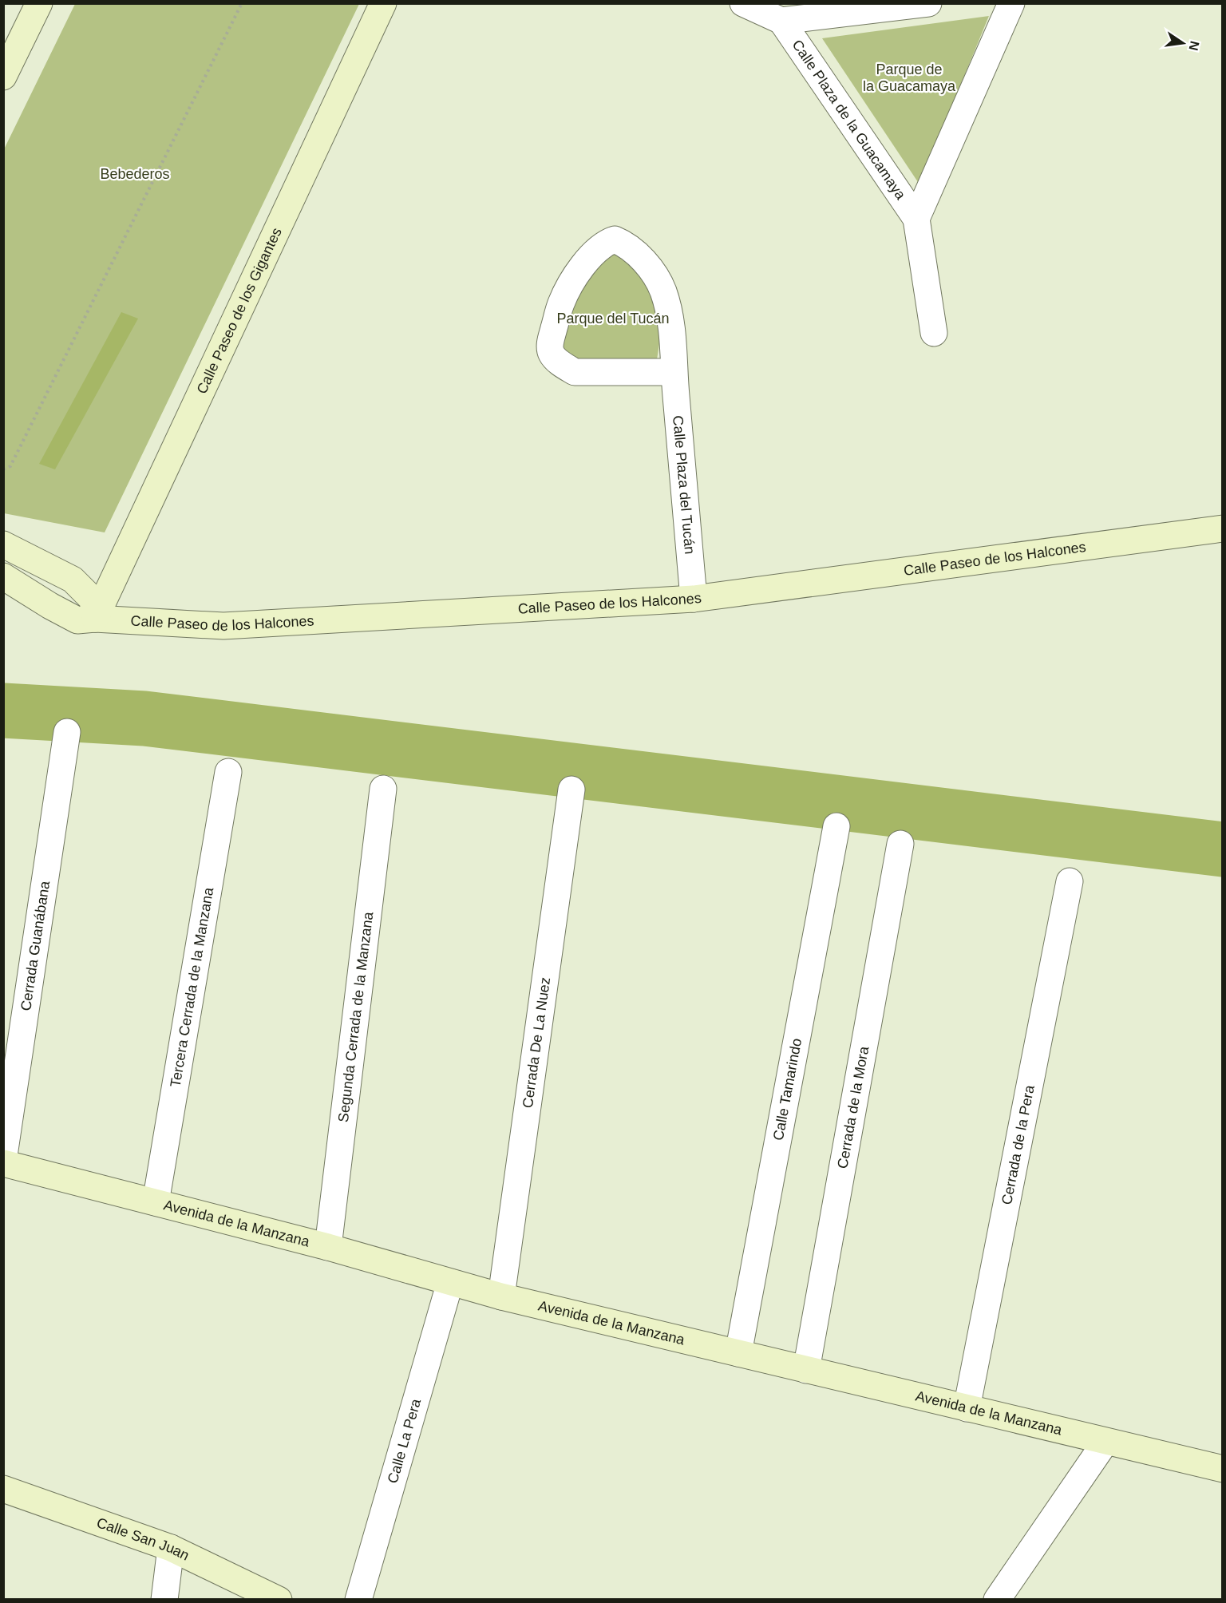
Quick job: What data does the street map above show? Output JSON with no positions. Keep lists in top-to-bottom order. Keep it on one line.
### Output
{"streets":{"street":["Calle Plaza de la Guacamaya","Calle Paseo de los Gigantes","Calle Plaza del Tucán","Calle Paseo de los Halcones","Cerrada Guanábana","Tercera Cerrada de la Manzana","Segunda Cerrada de la Manzana","Cerrada De La Nuez","Calle Tamarindo","Cerrada de la Mora","Cerrada de la Pera","Avenida de la Manzana","Calle La Pera","Calle San Juan"]},"crossings":[["Calle Paseo de los Gigantes","Calle Paseo de los Halcones"],["Calle Plaza del Tucán","Calle Paseo de los Halcones"],["Cerrada Guanábana","Avenida de la Manzana"],["Tercera Cerrada de la Manzana","Avenida de la Manzana"],["Segunda Cerrada de la Manzana","Avenida de la Manzana"],["Cerrada De La Nuez","Avenida de la Manzana"],["Calle Tamarindo","Avenida de la Manzana"],["Cerrada de la Mora","Avenida de la Manzana"],["Cerrada de la Pera","Avenida de la Manzana"],["Avenida de la Manzana","Calle La Pera"]],"parks":["Parque de la Guacamaya","Bebederos","Parque del Tucán"],"north":"right"}
